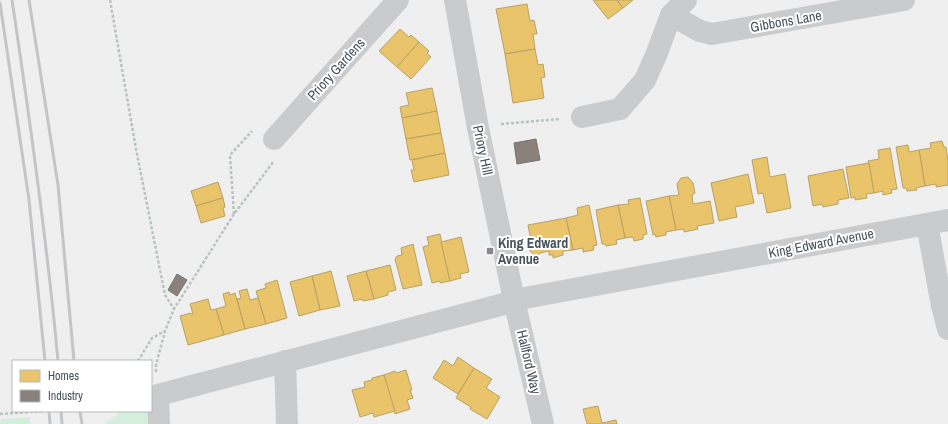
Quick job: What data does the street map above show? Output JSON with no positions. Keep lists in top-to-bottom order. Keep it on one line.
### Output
{"streets":{"street":["Gibbons Lane","Priory Gardens","Priory Hill","King Edward Avenue","Hallford Way"]},"crossings":[["Priory Hill","King Edward Avenue"],["Priory Hill","Hallford Way"],["King Edward Avenue","Hallford Way"]],"places":{"transit":["King Edward Avenue"]},"legend":["Homes","Industry"]}
